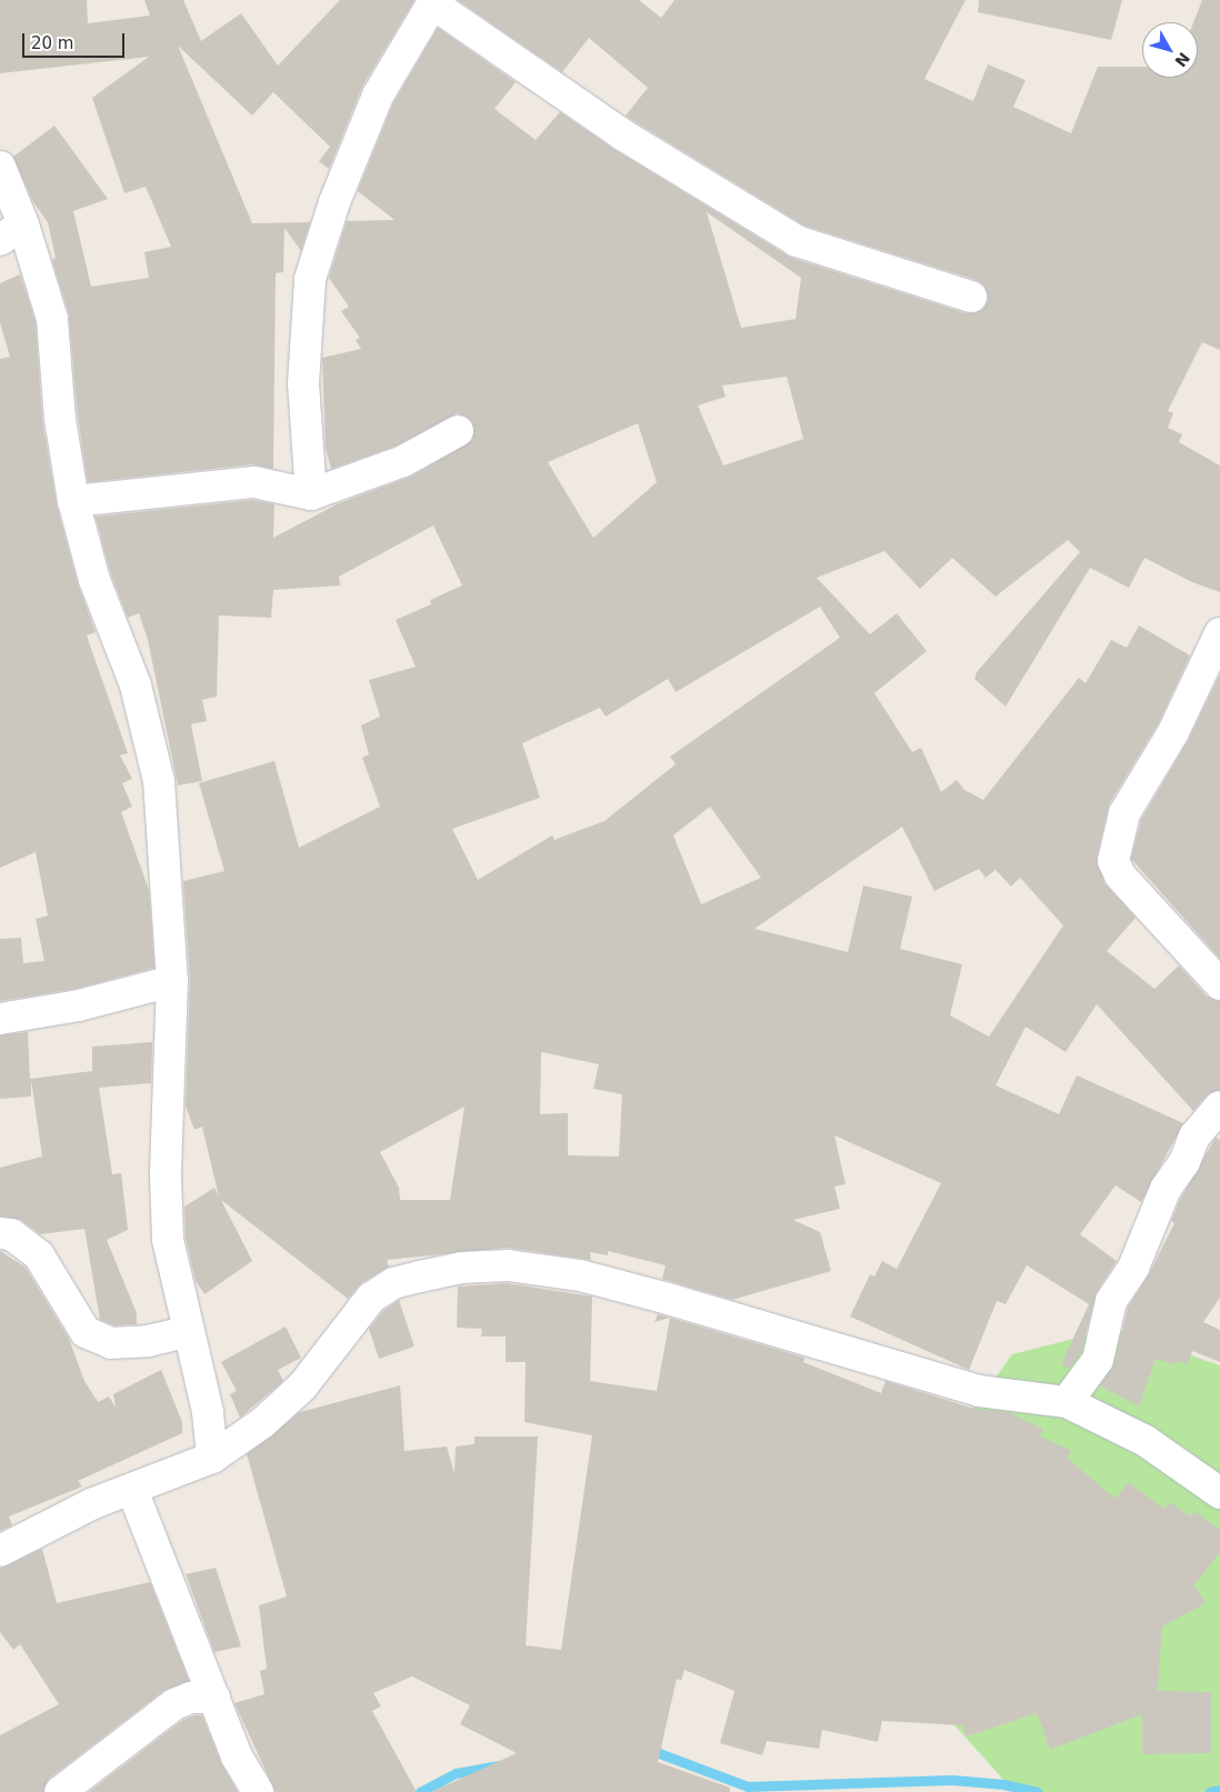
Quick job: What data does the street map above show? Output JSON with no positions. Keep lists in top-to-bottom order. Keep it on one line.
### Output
{"scale_bar":"20 m","north":"bottom right"}
